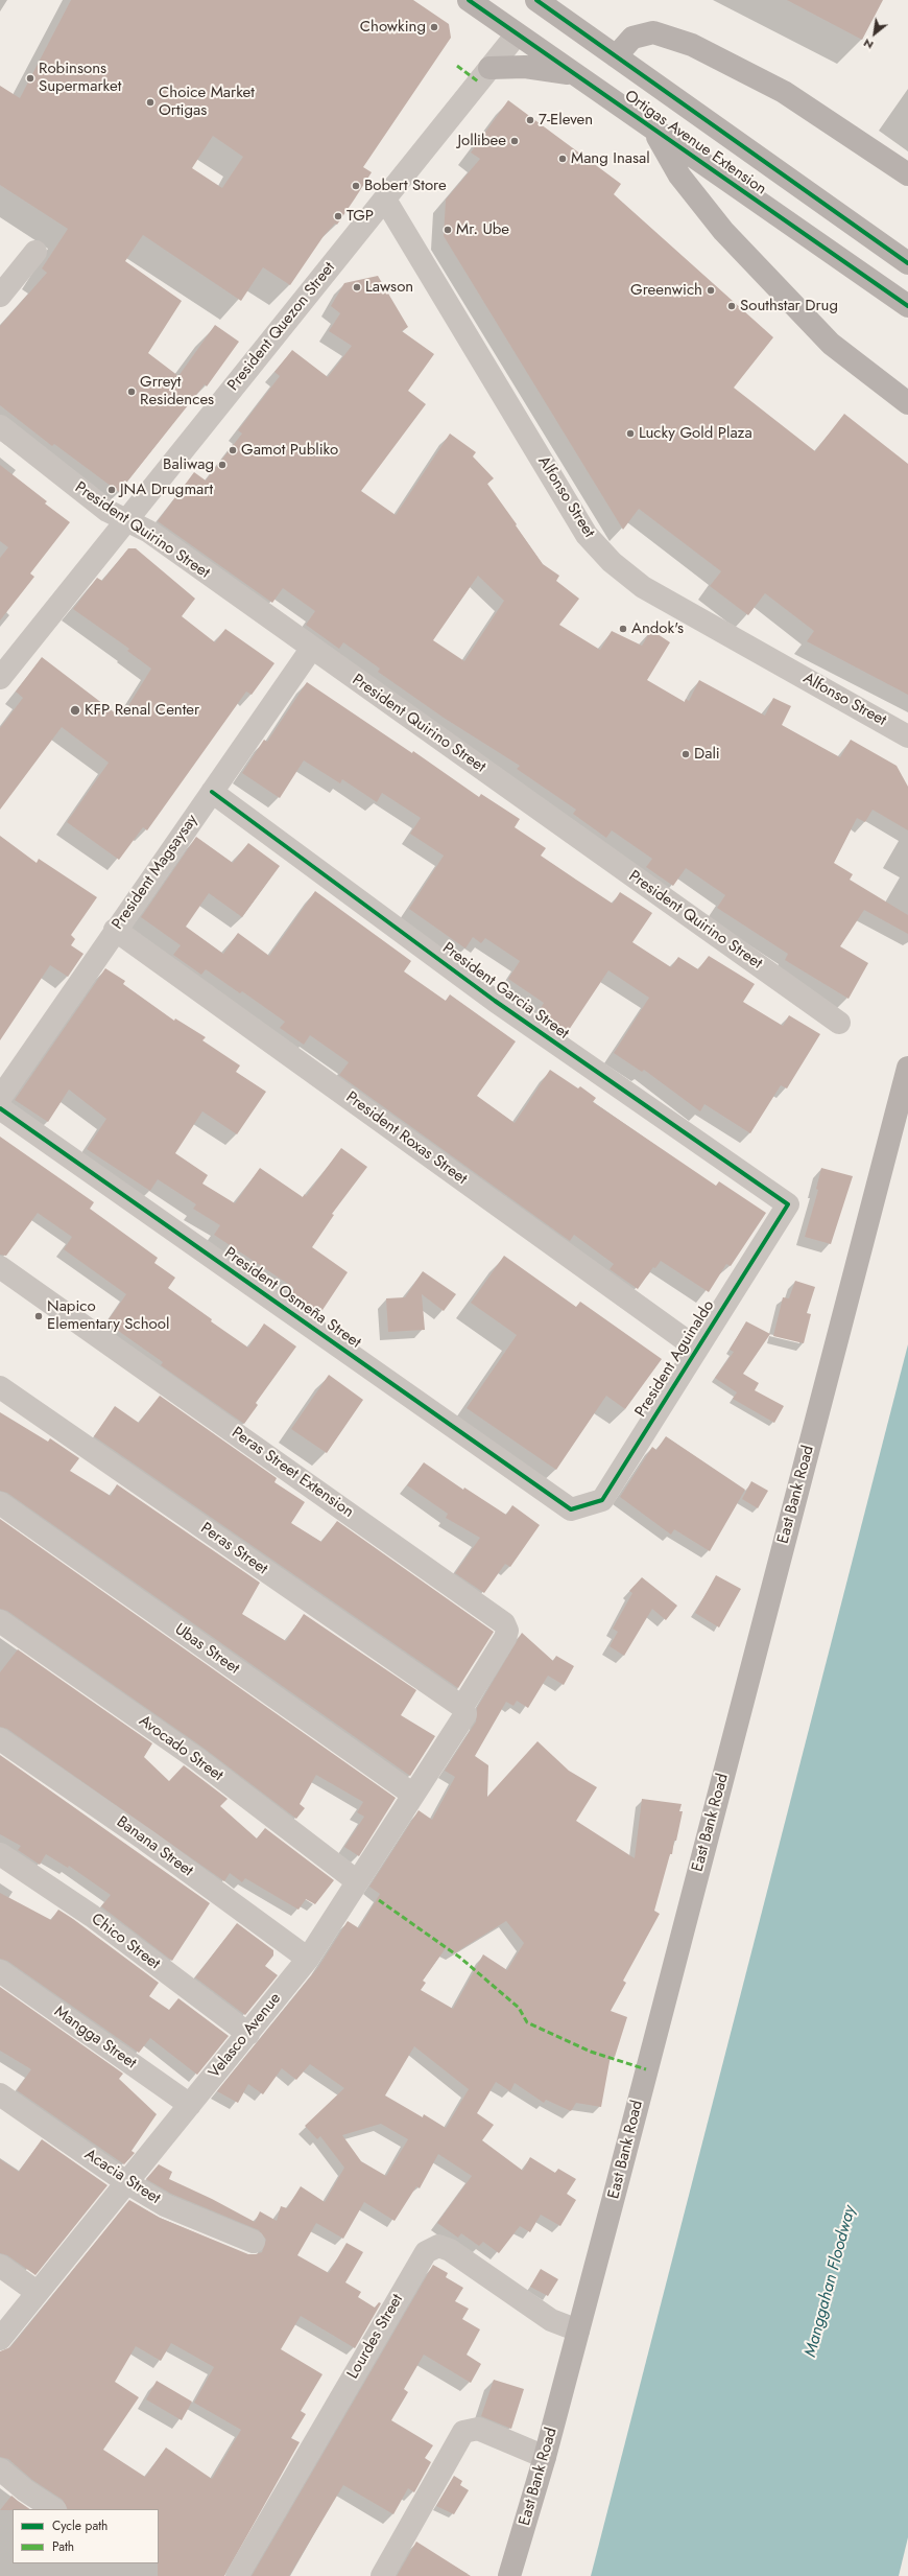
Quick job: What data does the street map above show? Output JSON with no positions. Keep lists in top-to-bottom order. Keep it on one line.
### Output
{"streets":{"main road":["Ortigas Avenue Extension","East Bank Road"],"street":["President Quezon Street","Alfonso Street","President Quirino Street","President Magsaysay","President Garcia Street","President Roxas Street","President Osmeña Street","President Aguinaldo","Peras Street Extension","Peras Street","Ubas Street","Avocado Street","Banana Street","Chico Street","Velasco Avenue","Mangga Street","Acacia Street","Lourdes Street"]},"crossings":[["Ortigas Avenue Extension","President Quezon Street"],["President Quezon Street","Alfonso Street"],["President Quezon Street","President Quirino Street"],["President Quirino Street","President Magsaysay"],["President Magsaysay","President Garcia Street"],["President Magsaysay","President Roxas Street"],["President Garcia Street","President Aguinaldo"],["President Roxas Street","President Aguinaldo"],["President Osmeña Street","President Aguinaldo"],["Peras Street Extension","Peras Street"],["Peras Street Extension","Velasco Avenue"],["East Bank Road","Lourdes Street"],["Peras Street","Velasco Avenue"],["Ubas Street","Velasco Avenue"],["Avocado Street","Velasco Avenue"],["Banana Street","Velasco Avenue"],["Chico Street","Velasco Avenue"],["Velasco Avenue","Mangga Street"],["Velasco Avenue","Acacia Street"]],"water":["Manggahan Floodway"],"places":["Chowking","Robinsons Supermarket","Choice Market Ortigas","7-Eleven","Jollibee","Mang Inasal","Bobert Store","TGP","Mr. Ube","Lawson","Greenwich","Southstar Drug","Grreyt Residences","Lucky Gold Plaza","Gamot Publiko","Baliwag","JNA Drugmart","Andok's","KFP Renal Center","Dali","Napico Elementary School"],"legend":["Cycle path","Path"],"north":"bottom left"}
